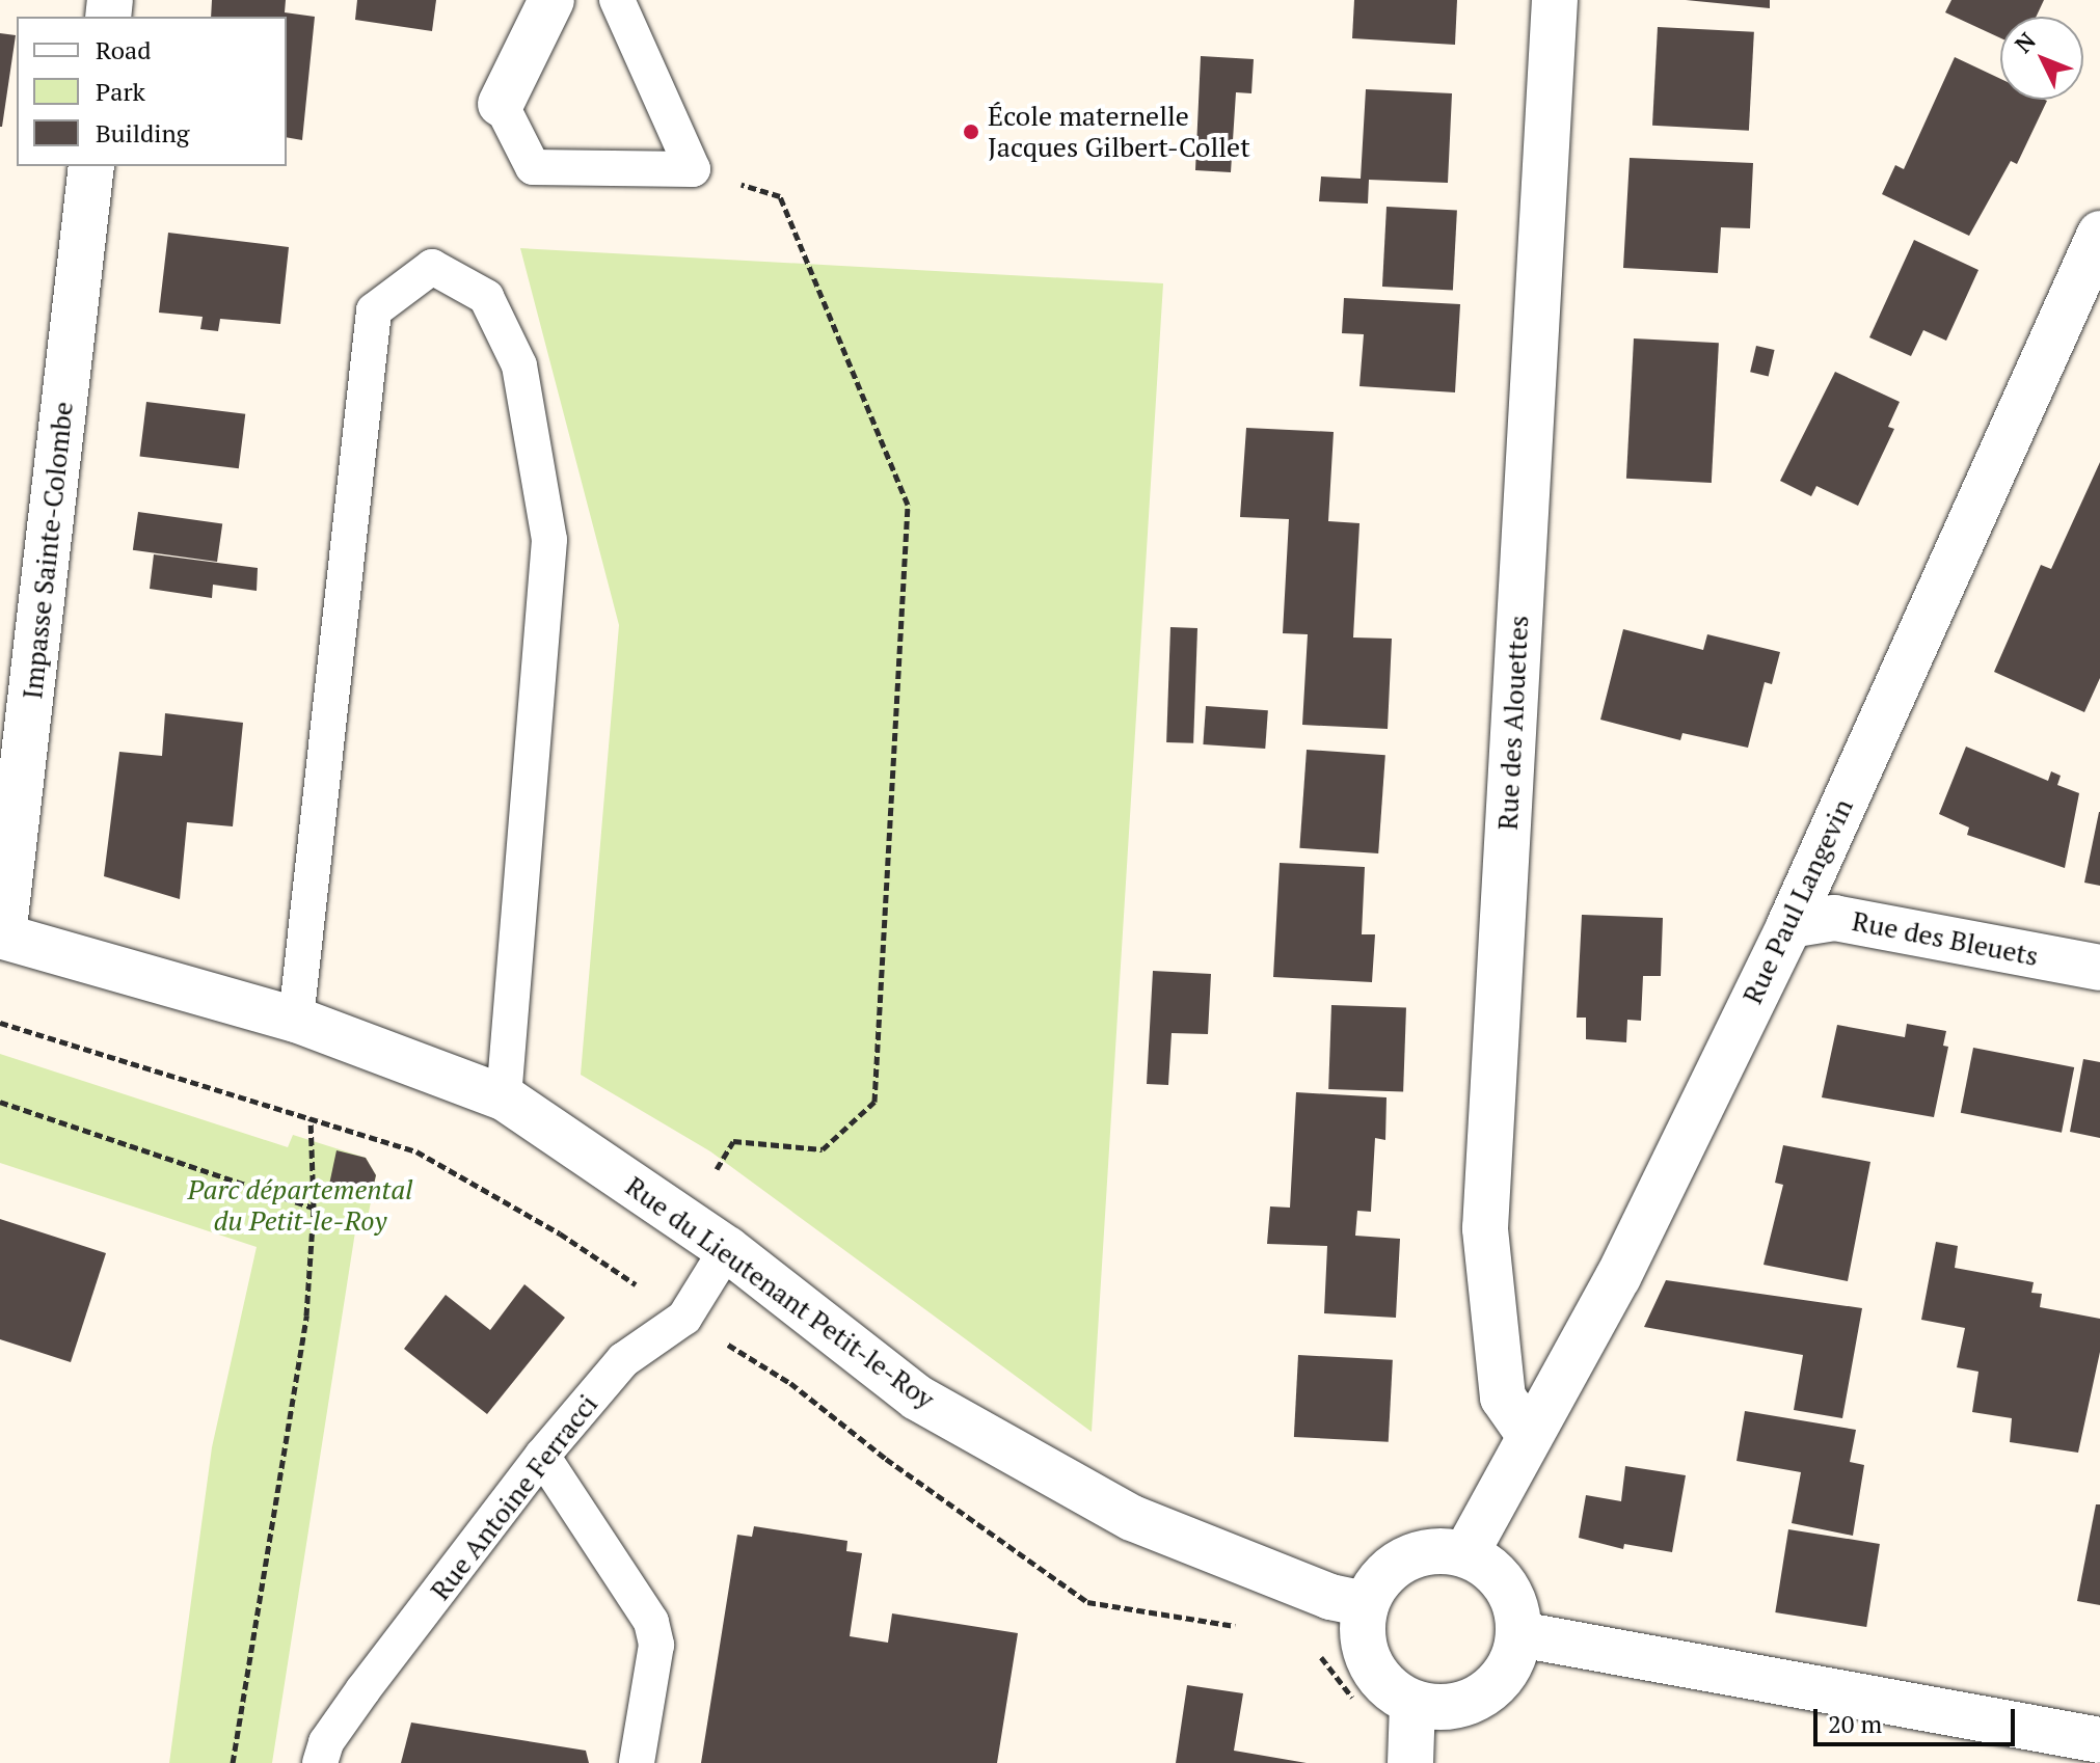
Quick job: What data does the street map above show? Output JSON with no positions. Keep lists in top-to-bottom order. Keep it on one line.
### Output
{"streets":{"street":["Impasse Sainte-Colombe","Rue des Alouettes","Rue Paul Langevin","Rue des Bleuets","Rue du Lieutenant Petit-le-Roy"],"lane":["Rue Antoine Ferracci"]},"crossings":[["Impasse Sainte-Colombe","Rue du Lieutenant Petit-le-Roy"],["Rue des Alouettes","Rue Paul Langevin"],["Rue Paul Langevin","Rue des Bleuets"],["Rue Paul Langevin","Rue du Lieutenant Petit-le-Roy"],["Rue du Lieutenant Petit-le-Roy","Rue Antoine Ferracci"]],"parks":["Parc départemental du Petit-le-Roy"],"places":["École maternelle Jacques Gilbert-Collet"],"legend":["Road","Park","Building"],"scale_bar":"20 m","north":"top left"}
